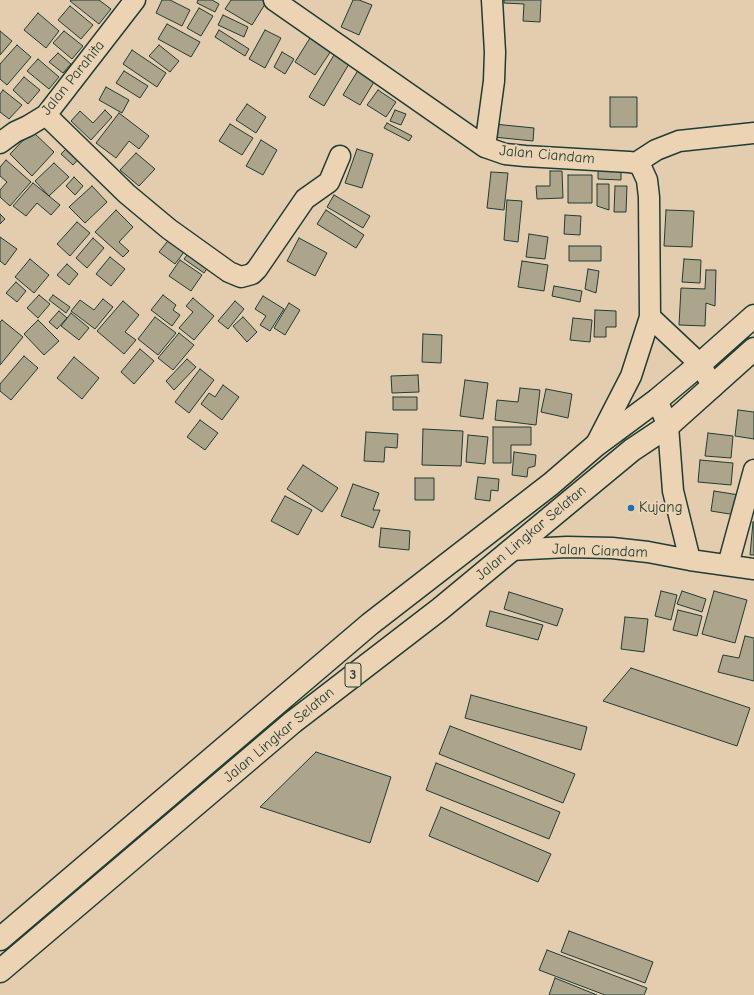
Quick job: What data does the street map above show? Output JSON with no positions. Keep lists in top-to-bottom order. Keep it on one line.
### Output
{"streets":{"main road":["Jalan Lingkar Selatan","3"],"street":["Jalan Parahita","Jalan Ciandam"]},"crossings":[["Jalan Ciandam","Jalan Lingkar Selatan"]],"places":["Kujang"]}
